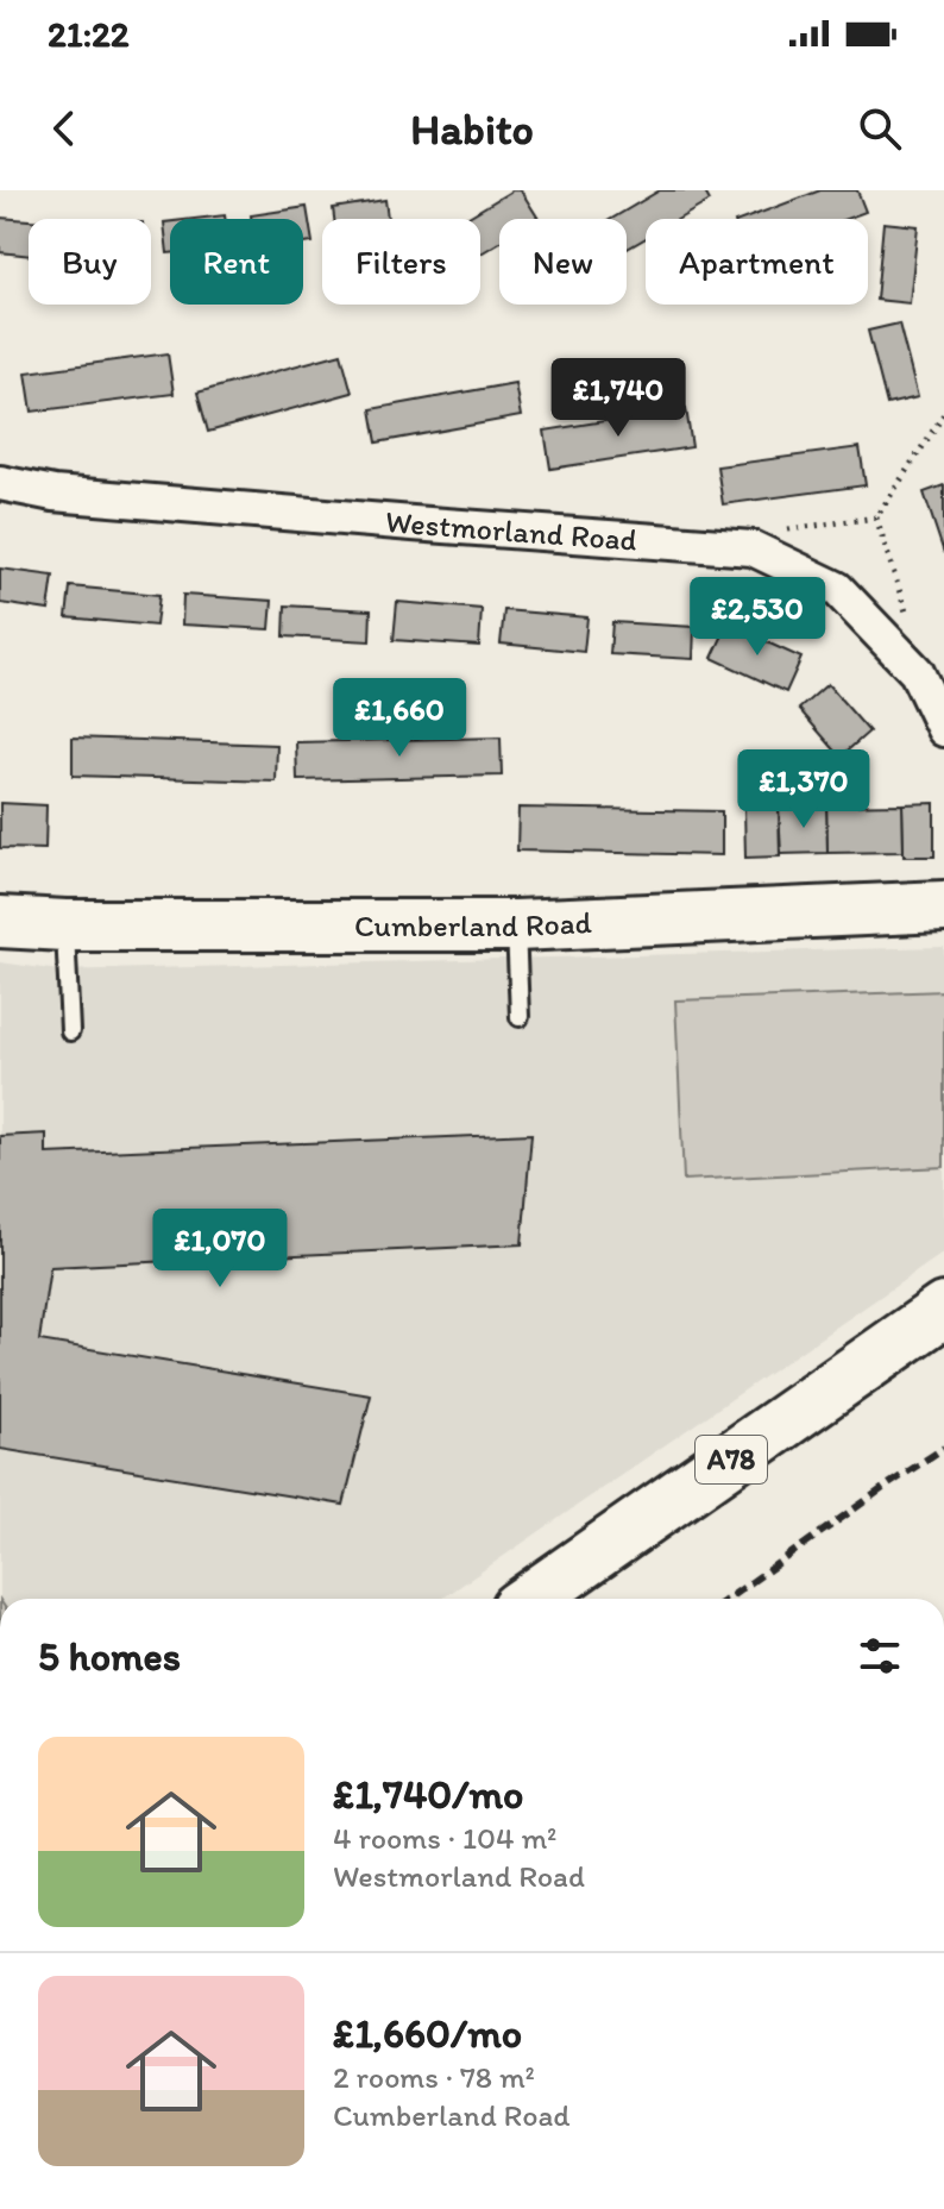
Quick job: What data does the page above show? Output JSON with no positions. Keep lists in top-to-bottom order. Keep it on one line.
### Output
{"streets":{"highway":["A78"],"street":["Westmorland Road","Cumberland Road"]},"page":{"status":"21:22","header":"Habito","chip":["Buy","Rent","Filters","New","Apartment"],"price":["£1,740","£2,530","£1,660","£1,370","£1,070"],"heading":"5 homes","list":[{"name":"£1,740/mo","note":"4 rooms · 104 m² · Westmorland Road"},{"name":"£1,660/mo","note":"2 rooms · 78 m² · Cumberland Road"}]}}
